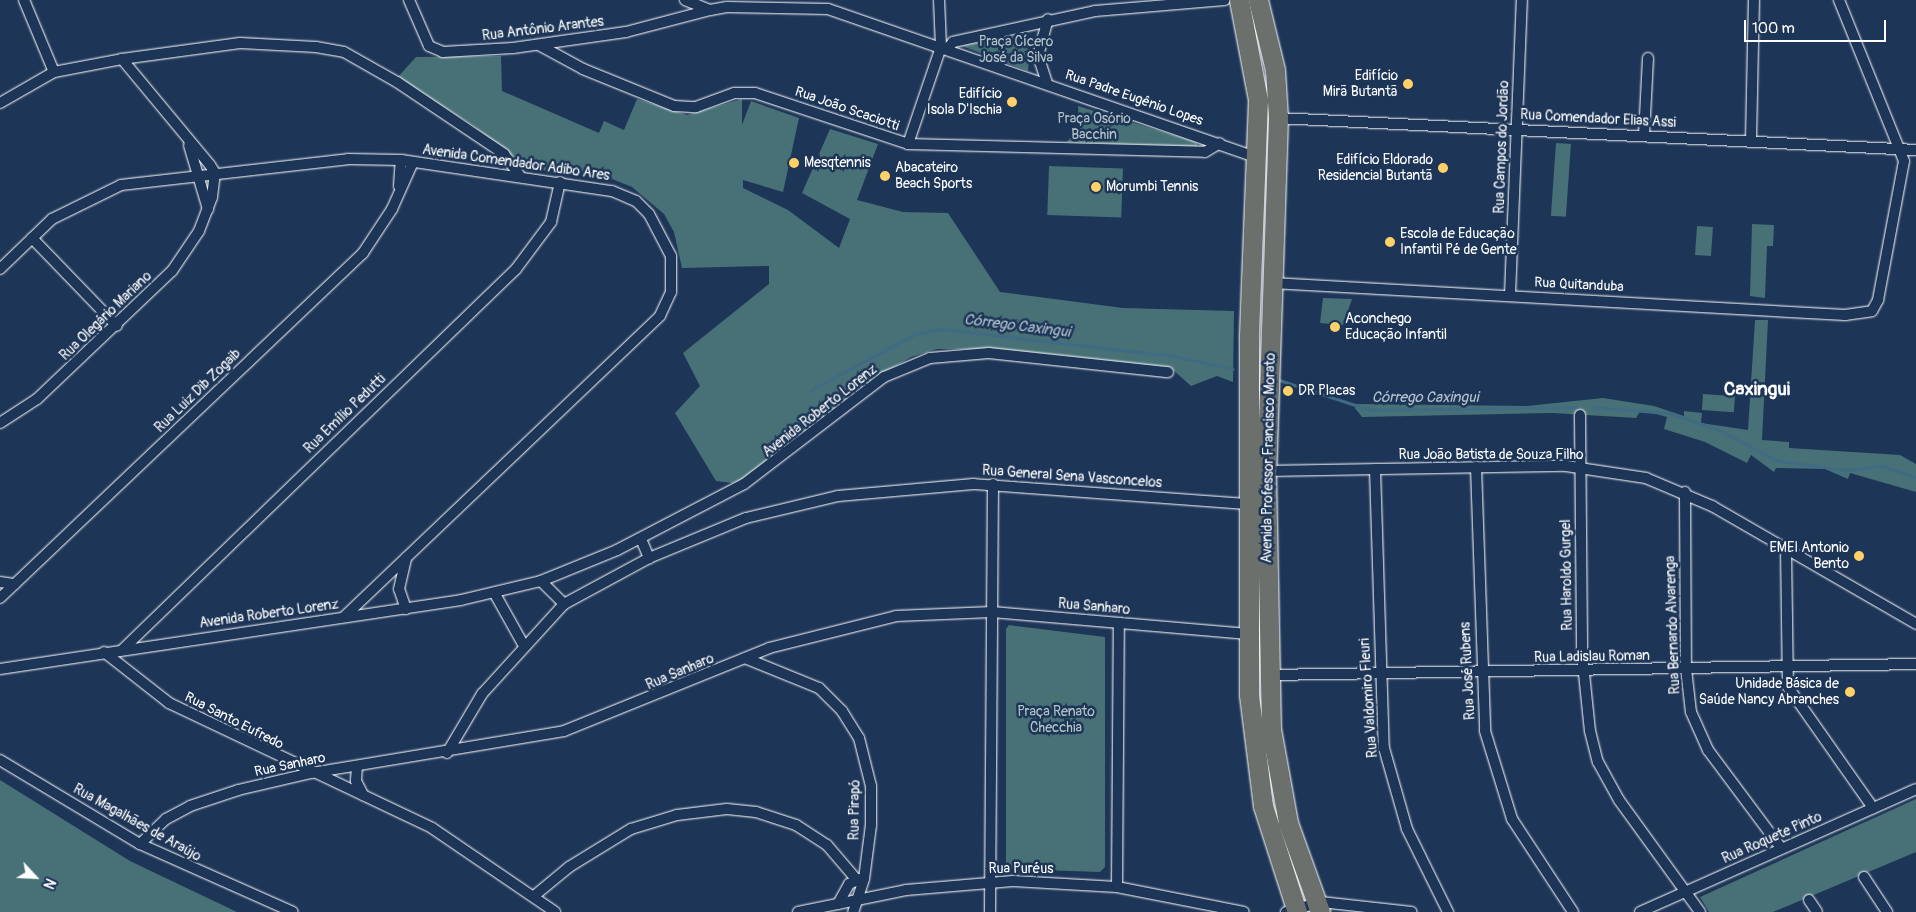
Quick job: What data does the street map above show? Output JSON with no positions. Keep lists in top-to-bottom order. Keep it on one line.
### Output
{"streets":{"highway":["Avenida Professor Francisco Morato"],"street":["Rua Antônio Arantes","Rua Padre Eugênio Lopes","Rua João Scaciotti","Rua Comendador Elias Assi","Rua Campos do Jordão","Avenida Comendador Adibo Ares","Rua Quitanduba","Rua Olegário Mariano","Rua Luiz Dib Zogaib","Avenida Roberto Lorenz","Rua Emílio Pedutti","Rua João Batista de Souza Filho","Rua General Sena Vasconcelos","Rua Haroldo Gurgel","Rua Sanharo","Rua Bernardo Alvarenga","Rua Ladislau Roman","Rua José Rubens","Rua Valdomiro Fleuri","Rua Santo Eufredo","Rua Pirapó","Rua Magalhães de Araújo","Rua Roquete Pinto","Rua Puréus"]},"crossings":[["Rua Antônio Arantes","Rua Padre Eugênio Lopes"],["Rua Antônio Arantes","Rua João Scaciotti"],["Rua Padre Eugênio Lopes","Rua João Scaciotti"],["Rua Padre Eugênio Lopes","Avenida Professor Francisco Morato"],["Rua Comendador Elias Assi","Rua Campos do Jordão"],["Rua Comendador Elias Assi","Rua Quitanduba"],["Rua Comendador Elias Assi","Avenida Professor Francisco Morato"],["Rua Campos do Jordão","Rua Quitanduba"],["Avenida Comendador Adibo Ares","Rua Olegário Mariano"],["Avenida Comendador Adibo Ares","Rua Luiz Dib Zogaib"],["Avenida Comendador Adibo Ares","Avenida Roberto Lorenz"],["Avenida Comendador Adibo Ares","Rua Emílio Pedutti"],["Rua Quitanduba","Avenida Professor Francisco Morato"],["Avenida Roberto Lorenz","Rua Emílio Pedutti"],["Avenida Roberto Lorenz","Rua Santo Eufredo"],["Rua João Batista de Souza Filho","Avenida Professor Francisco Morato"],["Rua João Batista de Souza Filho","Rua Haroldo Gurgel"],["Rua João Batista de Souza Filho","Rua Bernardo Alvarenga"],["Rua João Batista de Souza Filho","Rua José Rubens"],["Rua João Batista de Souza Filho","Rua Valdomiro Fleuri"],["Avenida Professor Francisco Morato","Rua General Sena Vasconcelos"],["Avenida Professor Francisco Morato","Rua Sanharo"],["Avenida Professor Francisco Morato","Rua Ladislau Roman"],["Rua Haroldo Gurgel","Rua Ladislau Roman"],["Rua Haroldo Gurgel","Rua Roquete Pinto"],["Rua Sanharo","Rua Santo Eufredo"],["Rua Sanharo","Rua Pirapó"],["Rua Sanharo","Rua Magalhães de Araújo"],["Rua Bernardo Alvarenga","Rua Ladislau Roman"],["Rua Bernardo Alvarenga","Rua Roquete Pinto"],["Rua Ladislau Roman","Rua José Rubens"],["Rua Ladislau Roman","Rua Valdomiro Fleuri"],["Rua Pirapó","Rua Puréus"]],"districts":["Caxingui"],"water":["Córrego Caxingui"],"parks":["Praça Cícero José da Silva","Praça Osório Bacchin","Praça Renato Checchia"],"places":["Edifício Mirã Butantã","Edifício Isola D'Ischia","Mesqtennis","Edifício Eldorado Residencial Butantã","Abacateiro Beach Sports","Morumbi Tennis","Escola de Educação Infantil Pé de Gente","Aconchego Educação Infantil","DR Placas","EMEI Antonio Bento","Unidade Básica de Saúde Nancy Abranches"],"scale_bar":"100 m","north":"bottom right"}
